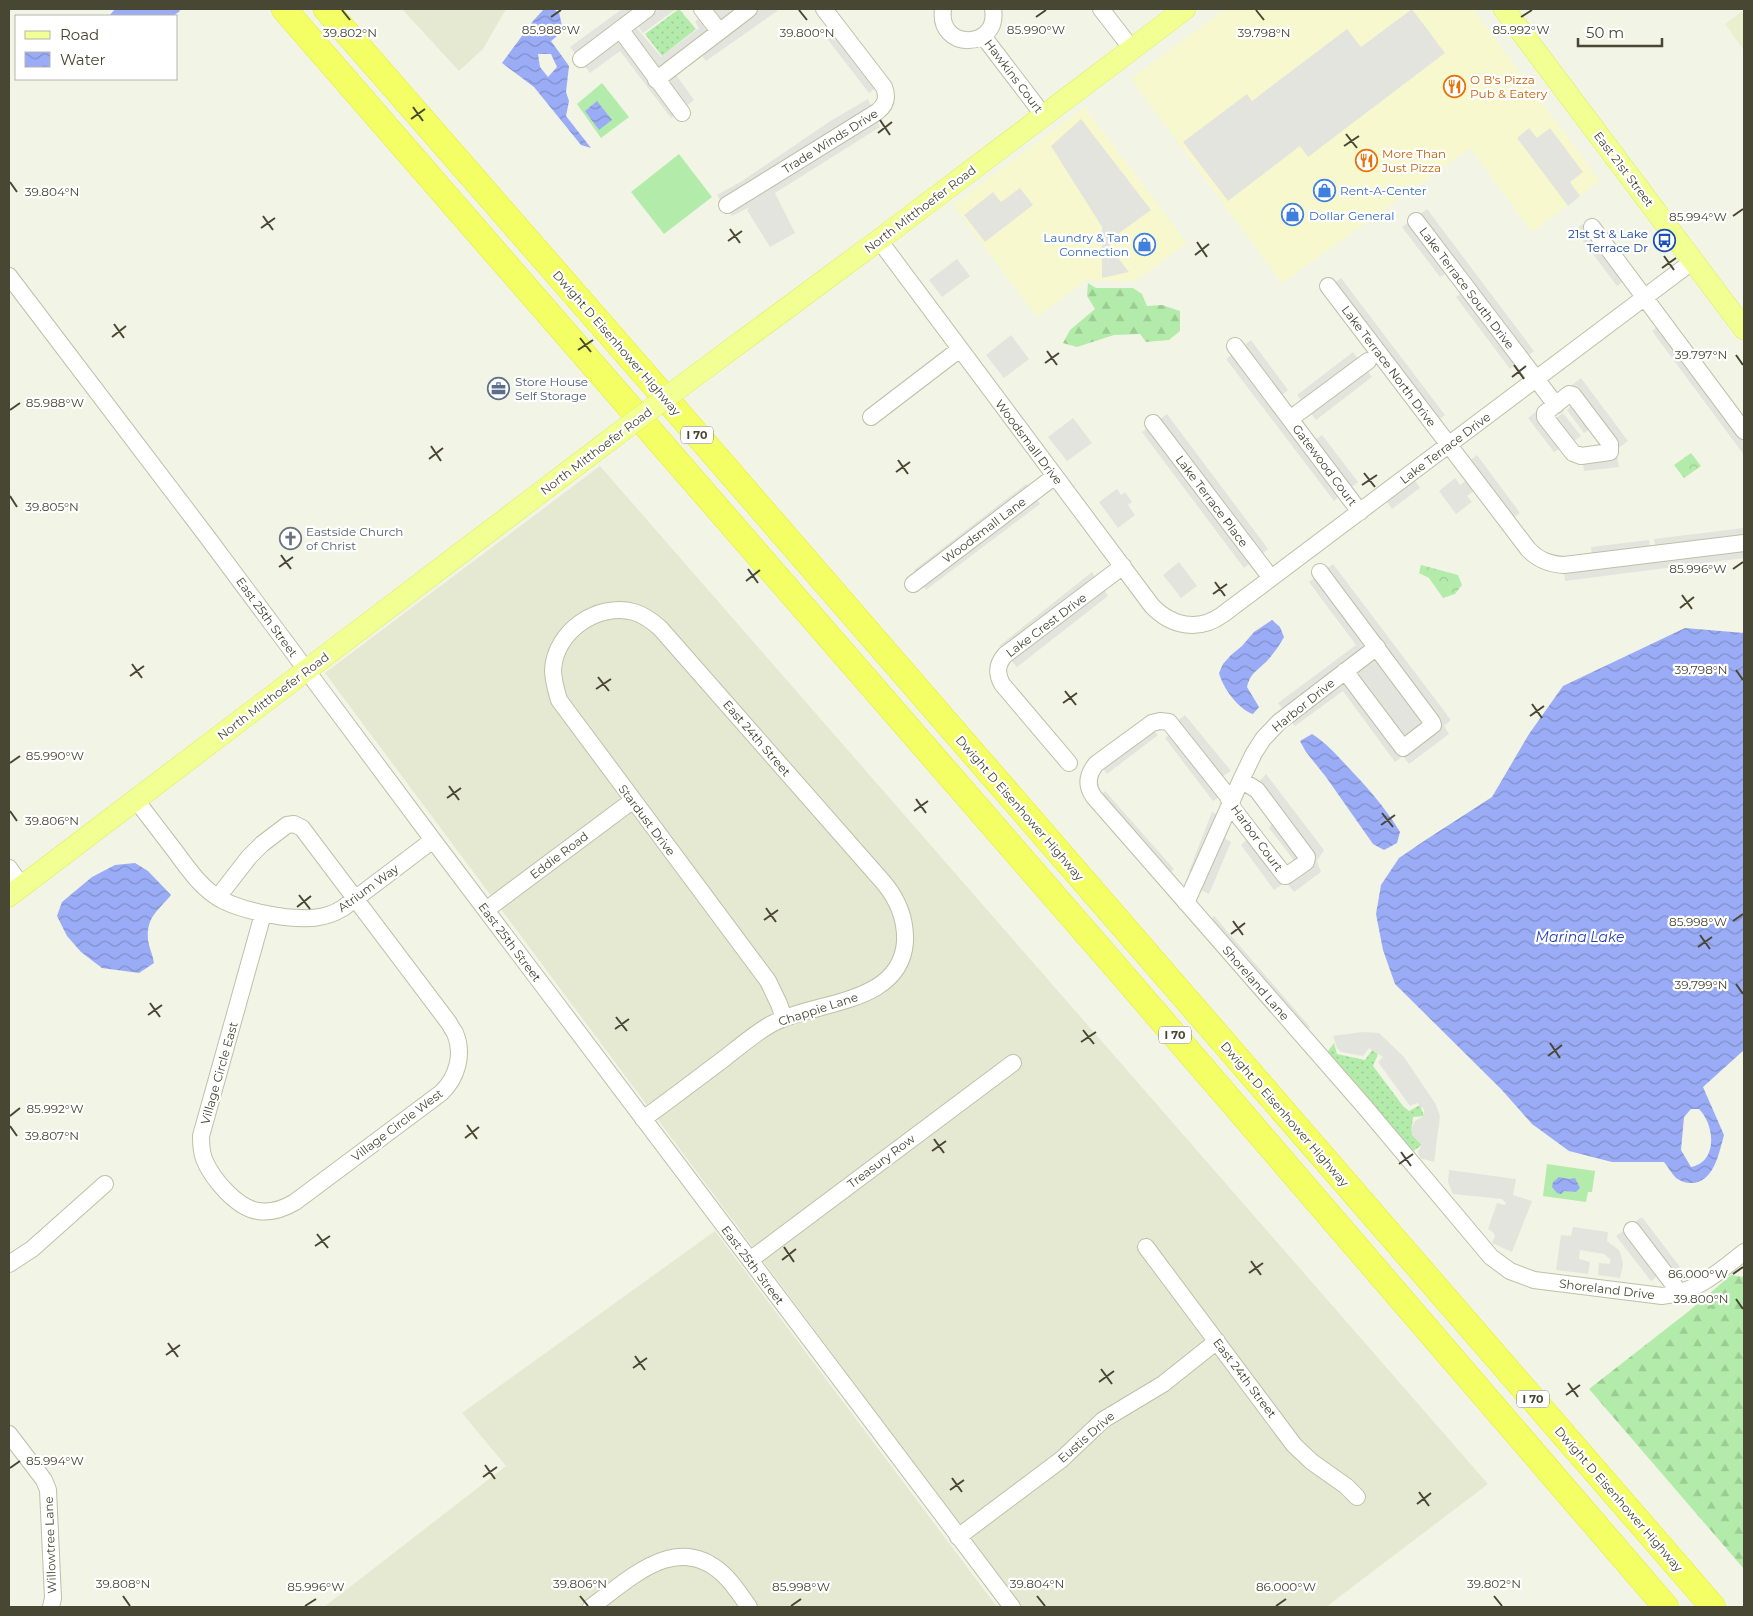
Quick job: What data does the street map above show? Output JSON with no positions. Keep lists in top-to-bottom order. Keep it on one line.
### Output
{"streets":{"highway":["Dwight D Eisenhower Highway","I 70"],"main road":["East 21st Street","North Mitthoefer Road"],"street":["Hawkins Court","Trade Winds Drive","Lake Terrace South Drive","Lake Terrace North Drive","Woodsmall Drive","Lake Terrace Drive","Gatewood Court","Lake Terrace Place","Woodsmall Lane","East 25th Street","Lake Crest Drive","Harbor Drive","East 24th Street","Stardust Drive","Harbor Court","Eddie Road","Atrium Way","Shoreland Lane","Chappie Lane","Village Circle East","Village Circle West","Treasury Row","Shoreland Drive","Eustis Drive","Willowtree Lane"]},"crossings":[["Hawkins Court","North Mitthoefer Road"],["East 21st Street","Lake Terrace Drive"],["North Mitthoefer Road","Woodsmall Drive"],["North Mitthoefer Road","East 25th Street"],["North Mitthoefer Road","Atrium Way"],["Lake Terrace South Drive","Lake Terrace Drive"],["Lake Terrace North Drive","Lake Terrace Drive"],["Woodsmall Drive","Lake Terrace Drive"],["Woodsmall Drive","Woodsmall Lane"],["Woodsmall Drive","Lake Crest Drive"],["Lake Terrace Drive","Gatewood Court"],["Lake Terrace Drive","Lake Terrace Place"],["East 25th Street","Eddie Road"],["East 25th Street","Atrium Way"],["East 25th Street","Chappie Lane"],["East 25th Street","Treasury Row"],["East 25th Street","Eustis Drive"],["Harbor Drive","Harbor Court"],["Harbor Drive","Shoreland Lane"],["East 24th Street","Stardust Drive"],["East 24th Street","Chappie Lane"],["East 24th Street","Eustis Drive"],["Stardust Drive","Eddie Road"],["Stardust Drive","Chappie Lane"],["Harbor Court","Shoreland Lane"],["Atrium Way","Village Circle East"],["Atrium Way","Village Circle West"],["Shoreland Lane","Shoreland Drive"],["Village Circle East","Village Circle West"]],"water":["Marina Lake"],"places":{"restaurant":["O B's Pizza Pub & Eatery","More Than Just Pizza"],"shop":["Rent-A-Center","Dollar General","Laundry & Tan Connection"],"bus stop":["21st St & Lake Terrace Dr"],"office":["Store House Self Storage"],"church":["Eastside Church of Christ"]},"legend":["Road","Water"],"scale_bar":"50 m","coordinates":["85.988°W","85.990°W","85.992°W","39.802°N","39.800°N","39.798°N","39.804°N","85.994°W","39.797°N","39.805°N","85.996°W","39.806°N","85.998°W","39.799°N","39.807°N","86.000°W","39.808°N"]}
